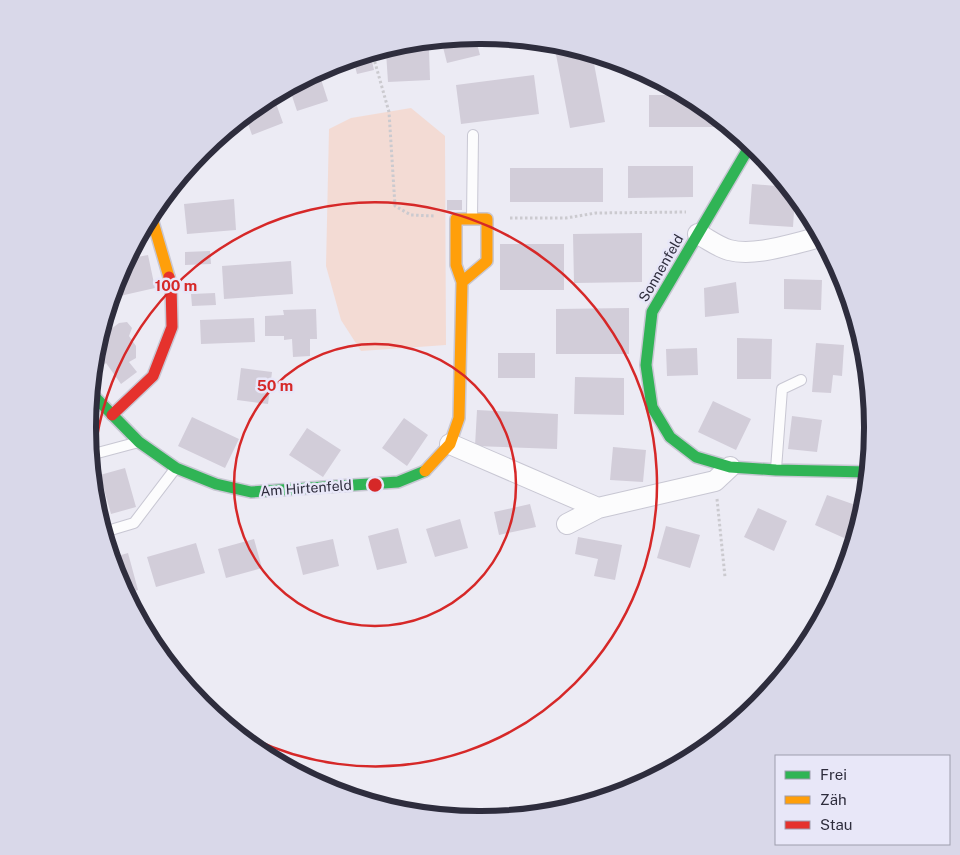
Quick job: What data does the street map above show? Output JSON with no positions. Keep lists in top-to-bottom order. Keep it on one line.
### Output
{"streets":{"street":["Sonnenfeld","Am Hirtenfeld"]},"legend":["Frei","Zäh","Stau"],"rings":["100 m","50 m"]}
